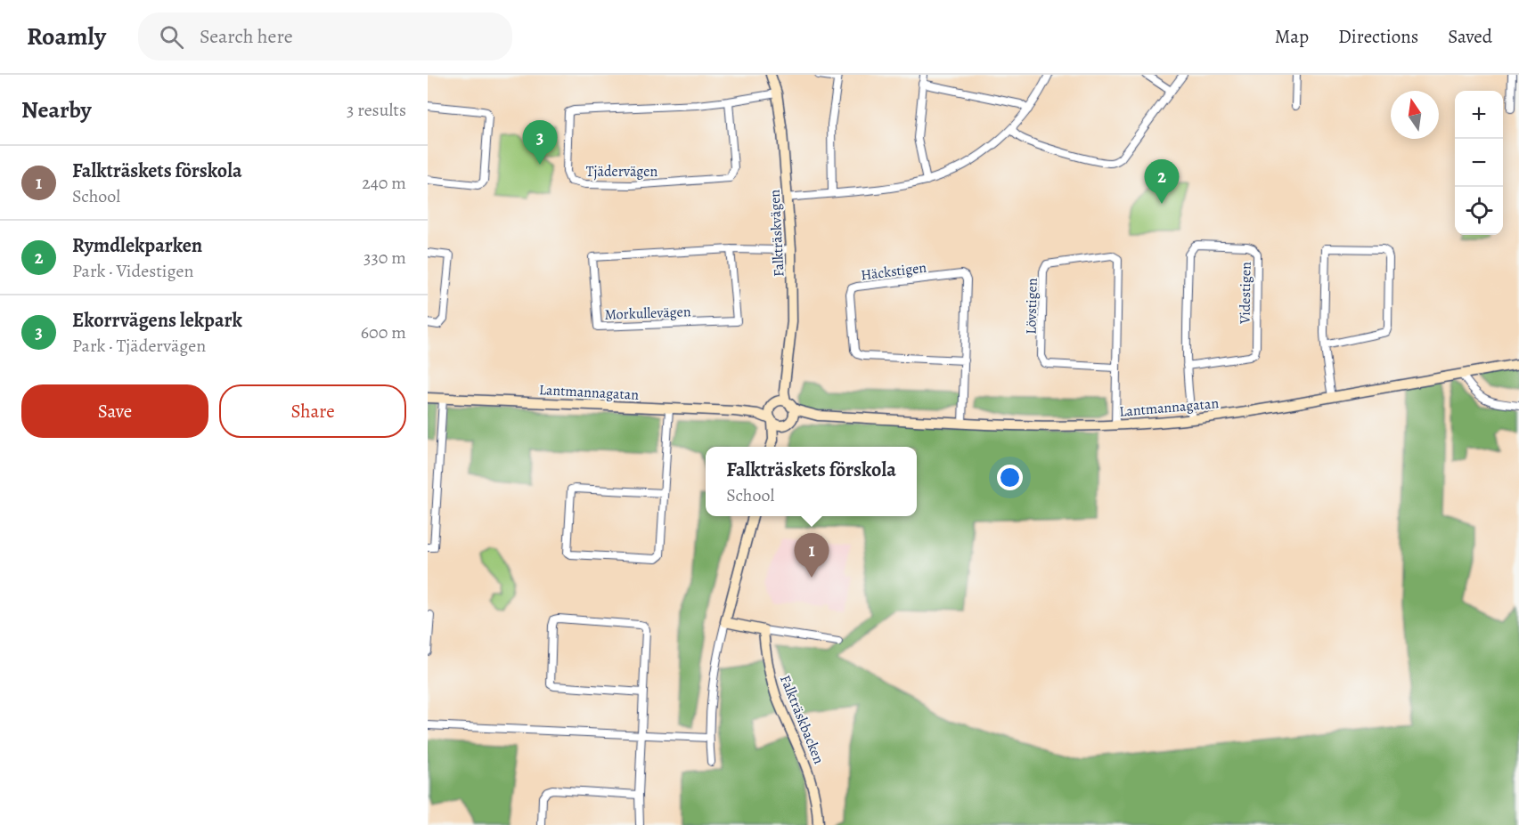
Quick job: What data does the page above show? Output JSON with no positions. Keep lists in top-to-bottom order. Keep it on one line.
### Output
{"streets":{"street":["Tjädervägen","Falkträskvägen","Häckstigen","Videstigen","Lövstigen","Morkullevägen","Lantmannagatan","Falkträskbacken"]},"crossings":[["Tjädervägen","Falkträskvägen"],["Falkträskvägen","Morkullevägen"],["Falkträskvägen","Lantmannagatan"],["Häckstigen","Lantmannagatan"],["Videstigen","Lantmannagatan"],["Lövstigen","Lantmannagatan"]],"north":"top","page":{"header":"Roamly","search":"Search here","nav":["Map","Directions","Saved"],"heading":["Nearby","3 results"],"map_buttons":["+","−"],"pins":["3","2","1"],"list":[{"mark":"1","name":"Falkträskets förskola","note":"School","value":"240 m"},{"mark":"2","name":"Rymdlekparken","note":"Park · Videstigen","value":"330 m"},{"mark":"3","name":"Ekorrvägens lekpark","note":"Park · Tjädervägen","value":"600 m"}],"buttons":["Save","Share"],"popup":["Falkträskets förskola","School"]}}
